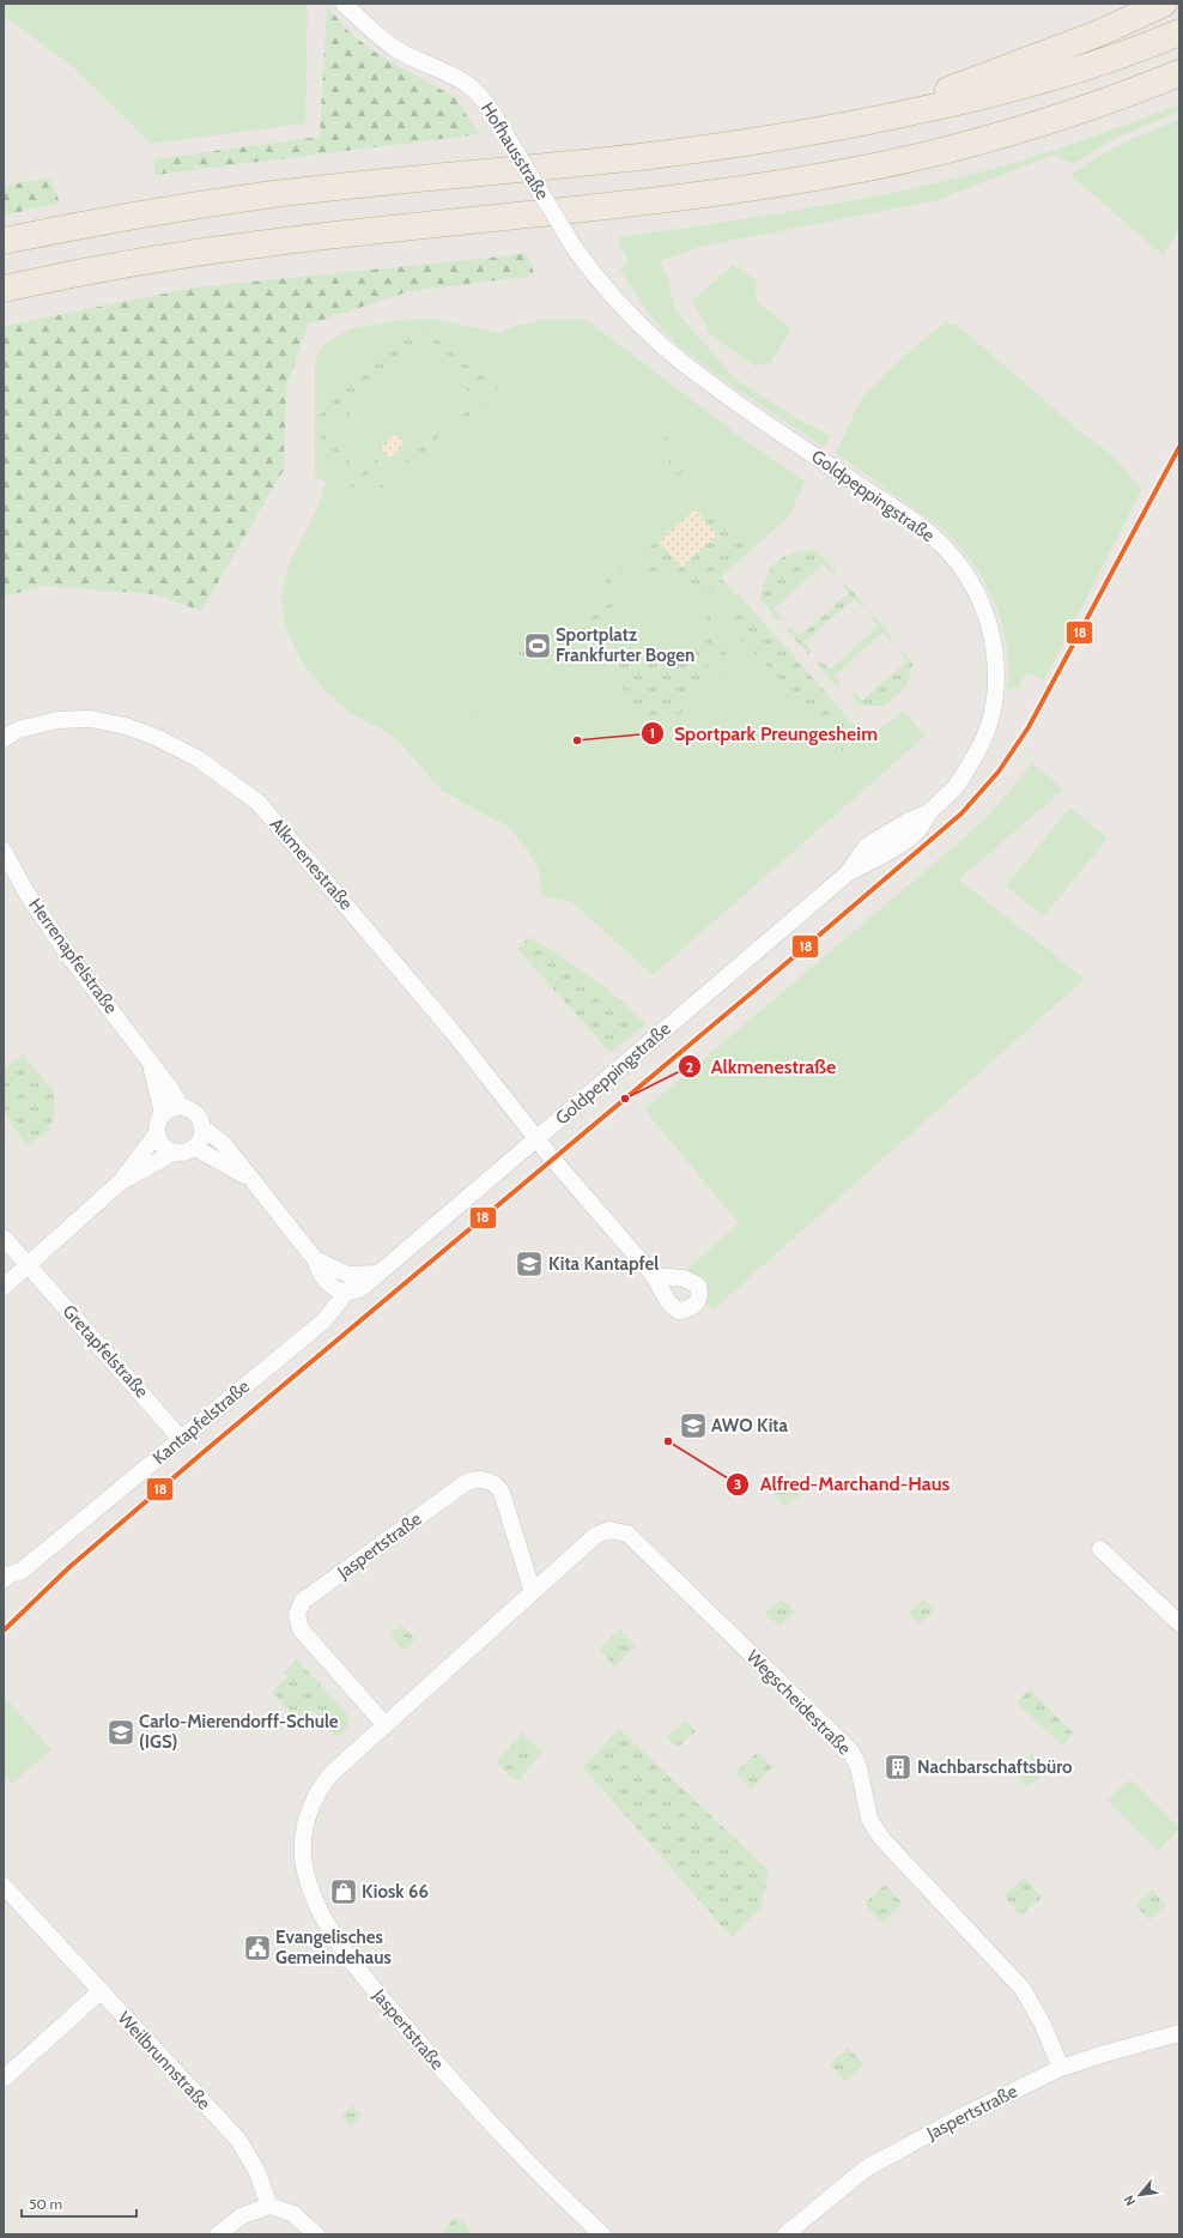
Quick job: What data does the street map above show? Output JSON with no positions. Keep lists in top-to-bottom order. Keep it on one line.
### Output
{"streets":{"street":["Hofhausstraße","Goldpeppingstraße","Alkmenestraße","Herrenapfelstraße","Gretapfelstraße","Kantapfelstraße","Jaspertstraße","Wegscheidestraße","Weilbrunnstraße"]},"crossings":[["Hofhausstraße","Goldpeppingstraße"],["Goldpeppingstraße","Alkmenestraße"],["Goldpeppingstraße","Kantapfelstraße"],["Gretapfelstraße","Kantapfelstraße"],["Jaspertstraße","Wegscheidestraße"]],"places":{"sports":["Sportplatz Frankfurter Bogen"],"other":["Sportpark Preungesheim","Alkmenestraße","Alfred-Marchand-Haus"],"school or university":["Kita Kantapfel","AWO Kita","Carlo-Mierendorff-Schule (IGS)"],"building":["Nachbarschaftsbüro"],"shop":["Kiosk 66"],"public building":["Evangelisches Gemeindehaus"]},"lines":["transit line 18"],"scale_bar":"50 m","north":"bottom left"}
